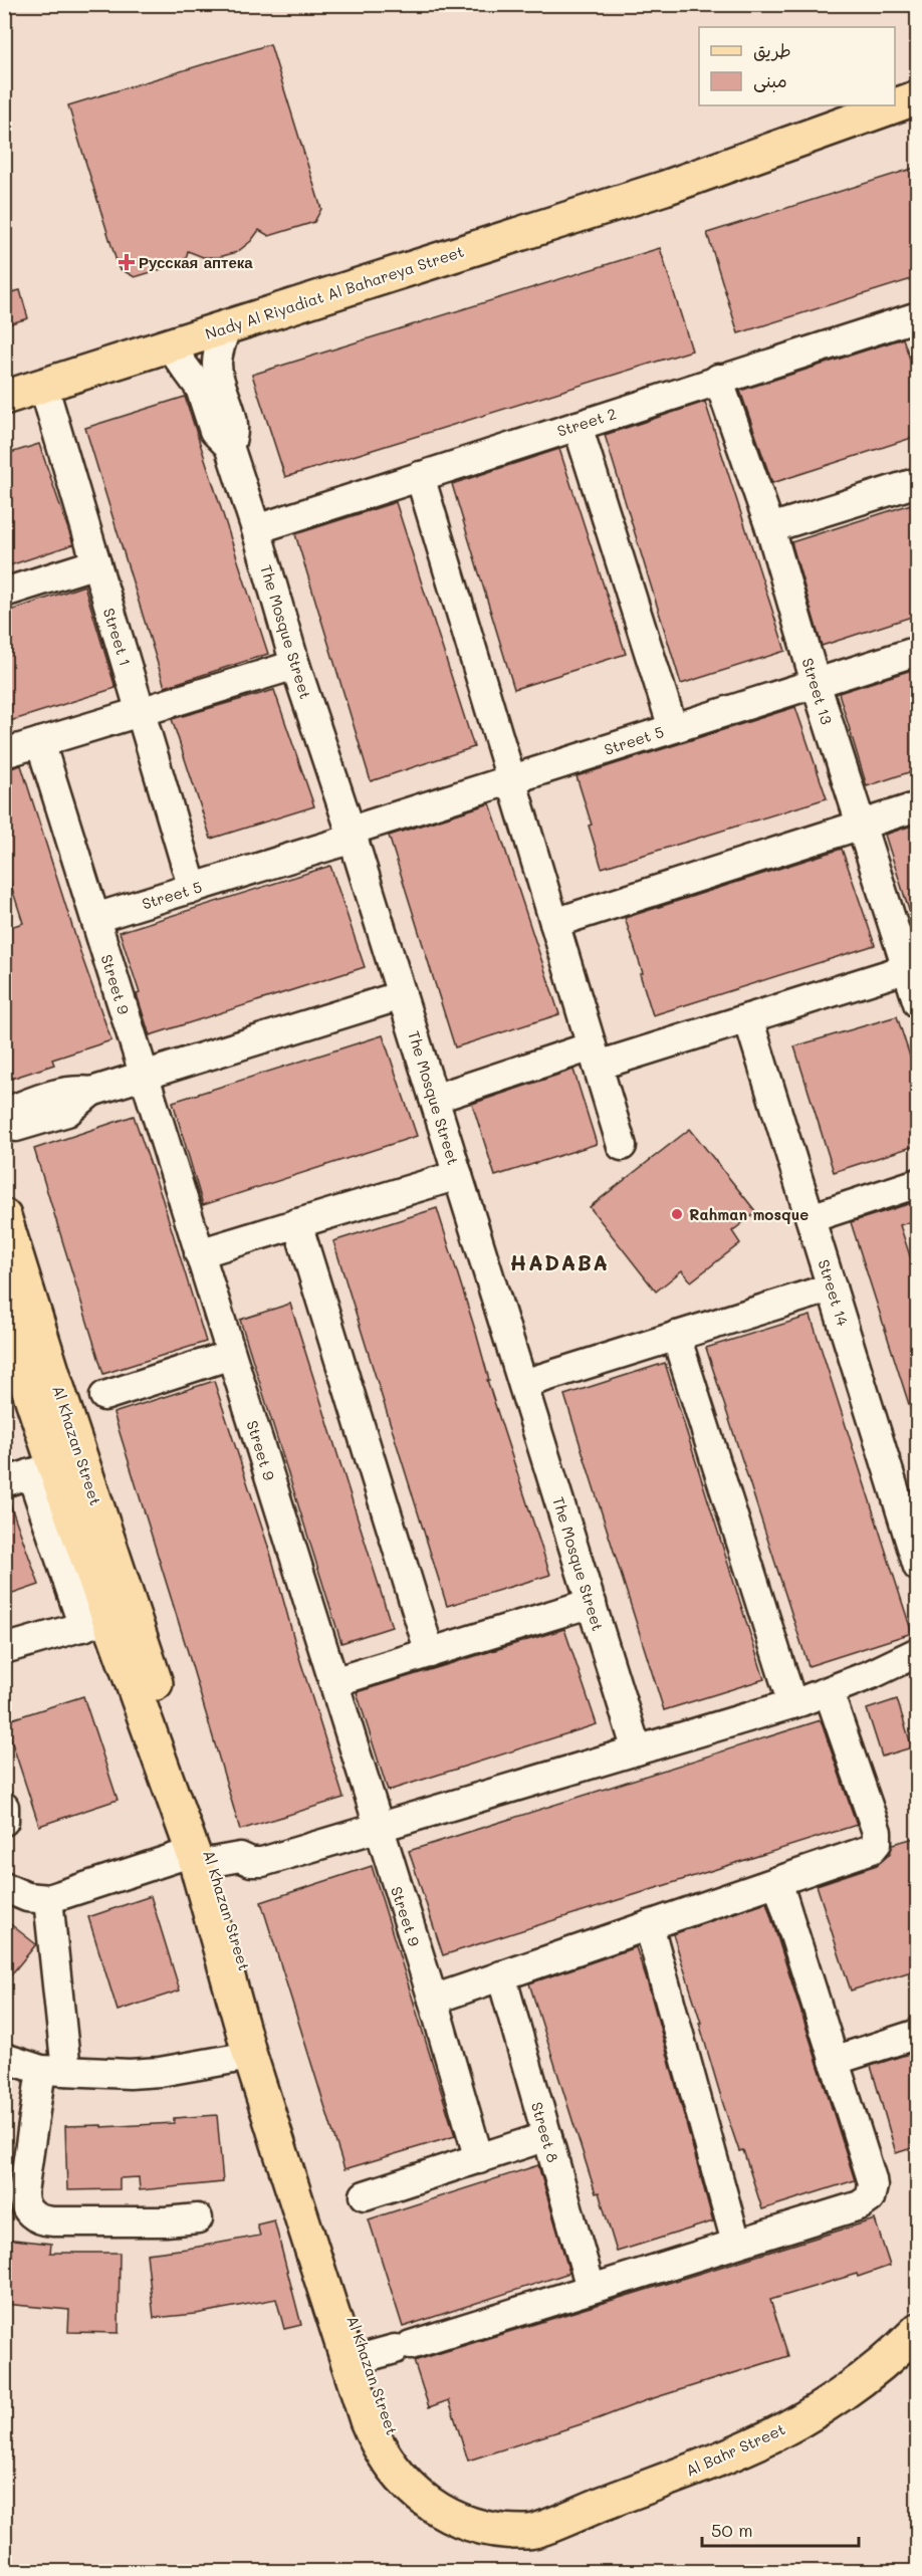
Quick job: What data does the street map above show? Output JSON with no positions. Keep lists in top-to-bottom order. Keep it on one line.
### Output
{"streets":{"main road":["Nady Al Riyadiat Al Bahareya Street","Al Khazan Street","Al Bahr Street"],"street":["Street 2","The Mosque Street","Street 1","Street 13","Street 5","Street 9","Street 14","Street 8"]},"crossings":[["Nady Al Riyadiat Al Bahareya Street","The Mosque Street"],["Nady Al Riyadiat Al Bahareya Street","Street 1"],["Street 2","The Mosque Street"],["Street 2","Street 13"],["The Mosque Street","Street 5"],["Street 1","Street 5"],["Street 13","Street 5"],["Street 5","Street 9"],["Al Khazan Street","Al Bahr Street"]],"districts":["HADABA"],"places":{"health":["Русская аптека"],"other":["Rahman mosque"]},"legend":["طريق","مبنى"],"scale_bar":"50 m"}
